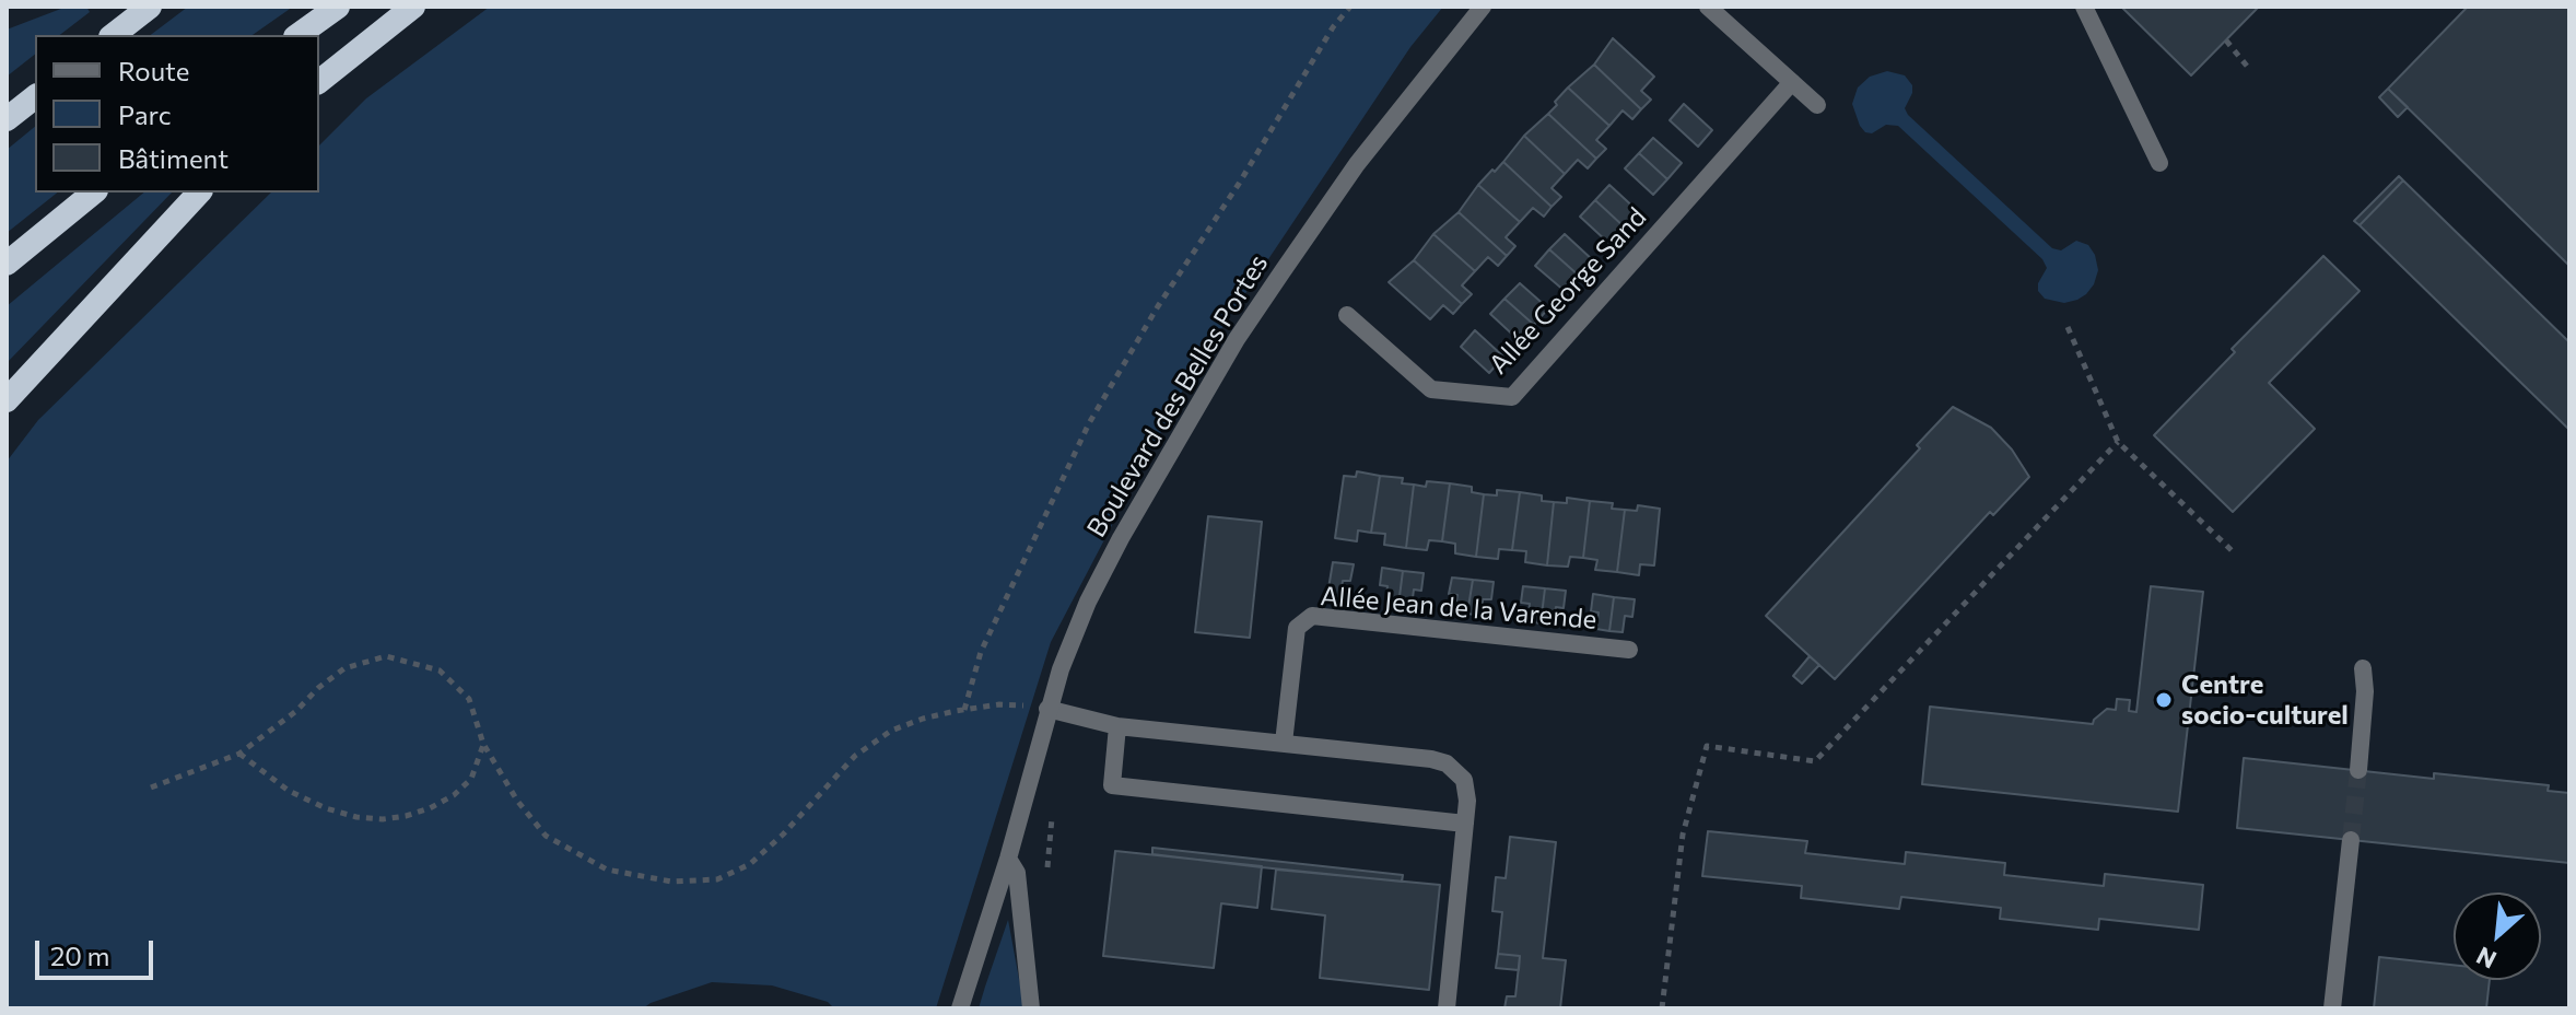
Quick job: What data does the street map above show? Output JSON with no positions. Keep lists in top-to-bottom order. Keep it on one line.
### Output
{"streets":{"street":["Allée George Sand","Boulevard des Belles Portes","Allée Jean de la Varende"]},"places":["Centre socio-culturel"],"legend":["Route","Parc","Bâtiment"],"scale_bar":"20 m","north":"bottom left"}
